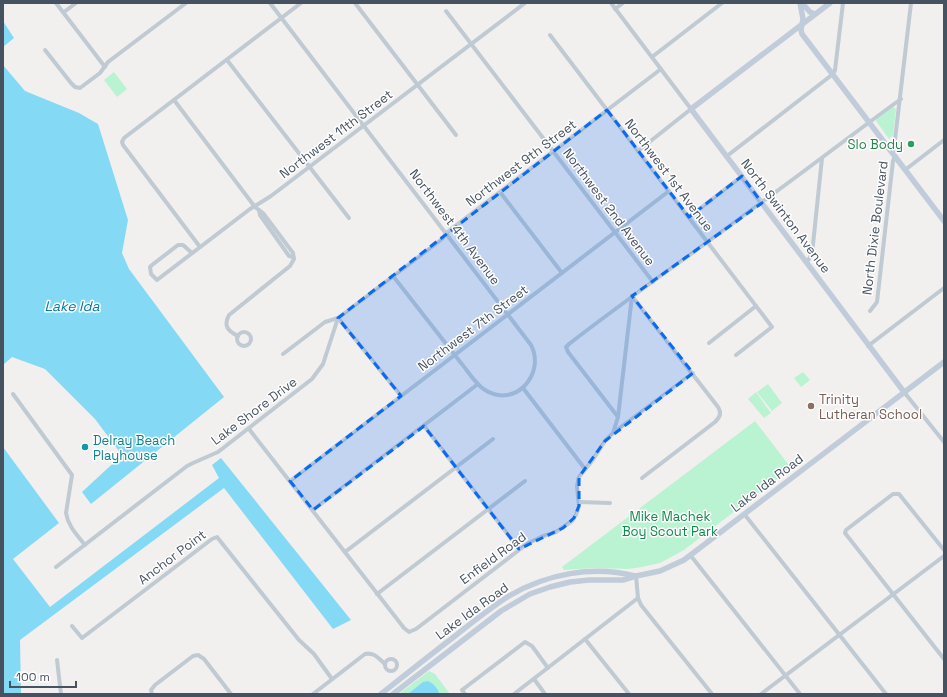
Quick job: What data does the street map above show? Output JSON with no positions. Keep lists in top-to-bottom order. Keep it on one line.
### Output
{"streets":{"street":["Northwest 11th Street","Northwest 9th Street","Northwest 1st Avenue","Northwest 2nd Avenue","North Swinton Avenue","Northwest 4th Avenue","North Dixie Boulevard","Northwest 7th Street","Lake Shore Drive","Lake Ida Road","Anchor Point","Enfield Road"]},"crossings":[["Northwest 11th Street","Northwest 2nd Avenue"],["Northwest 11th Street","Northwest 4th Avenue"],["Northwest 9th Street","Northwest 1st Avenue"],["Northwest 9th Street","Northwest 2nd Avenue"],["Northwest 9th Street","North Swinton Avenue"],["Northwest 9th Street","Northwest 4th Avenue"],["Northwest 9th Street","Lake Shore Drive"],["Northwest 1st Avenue","Northwest 7th Street"],["Northwest 2nd Avenue","Northwest 7th Street"],["North Swinton Avenue","Lake Ida Road"],["Northwest 4th Avenue","Northwest 7th Street"]],"water":["Lake Ida"],"parks":["Mike Machek Boy Scout Park"],"places":["Slo Body","Trinity Lutheran School","Delray Beach Playhouse"],"scale_bar":"100 m"}
